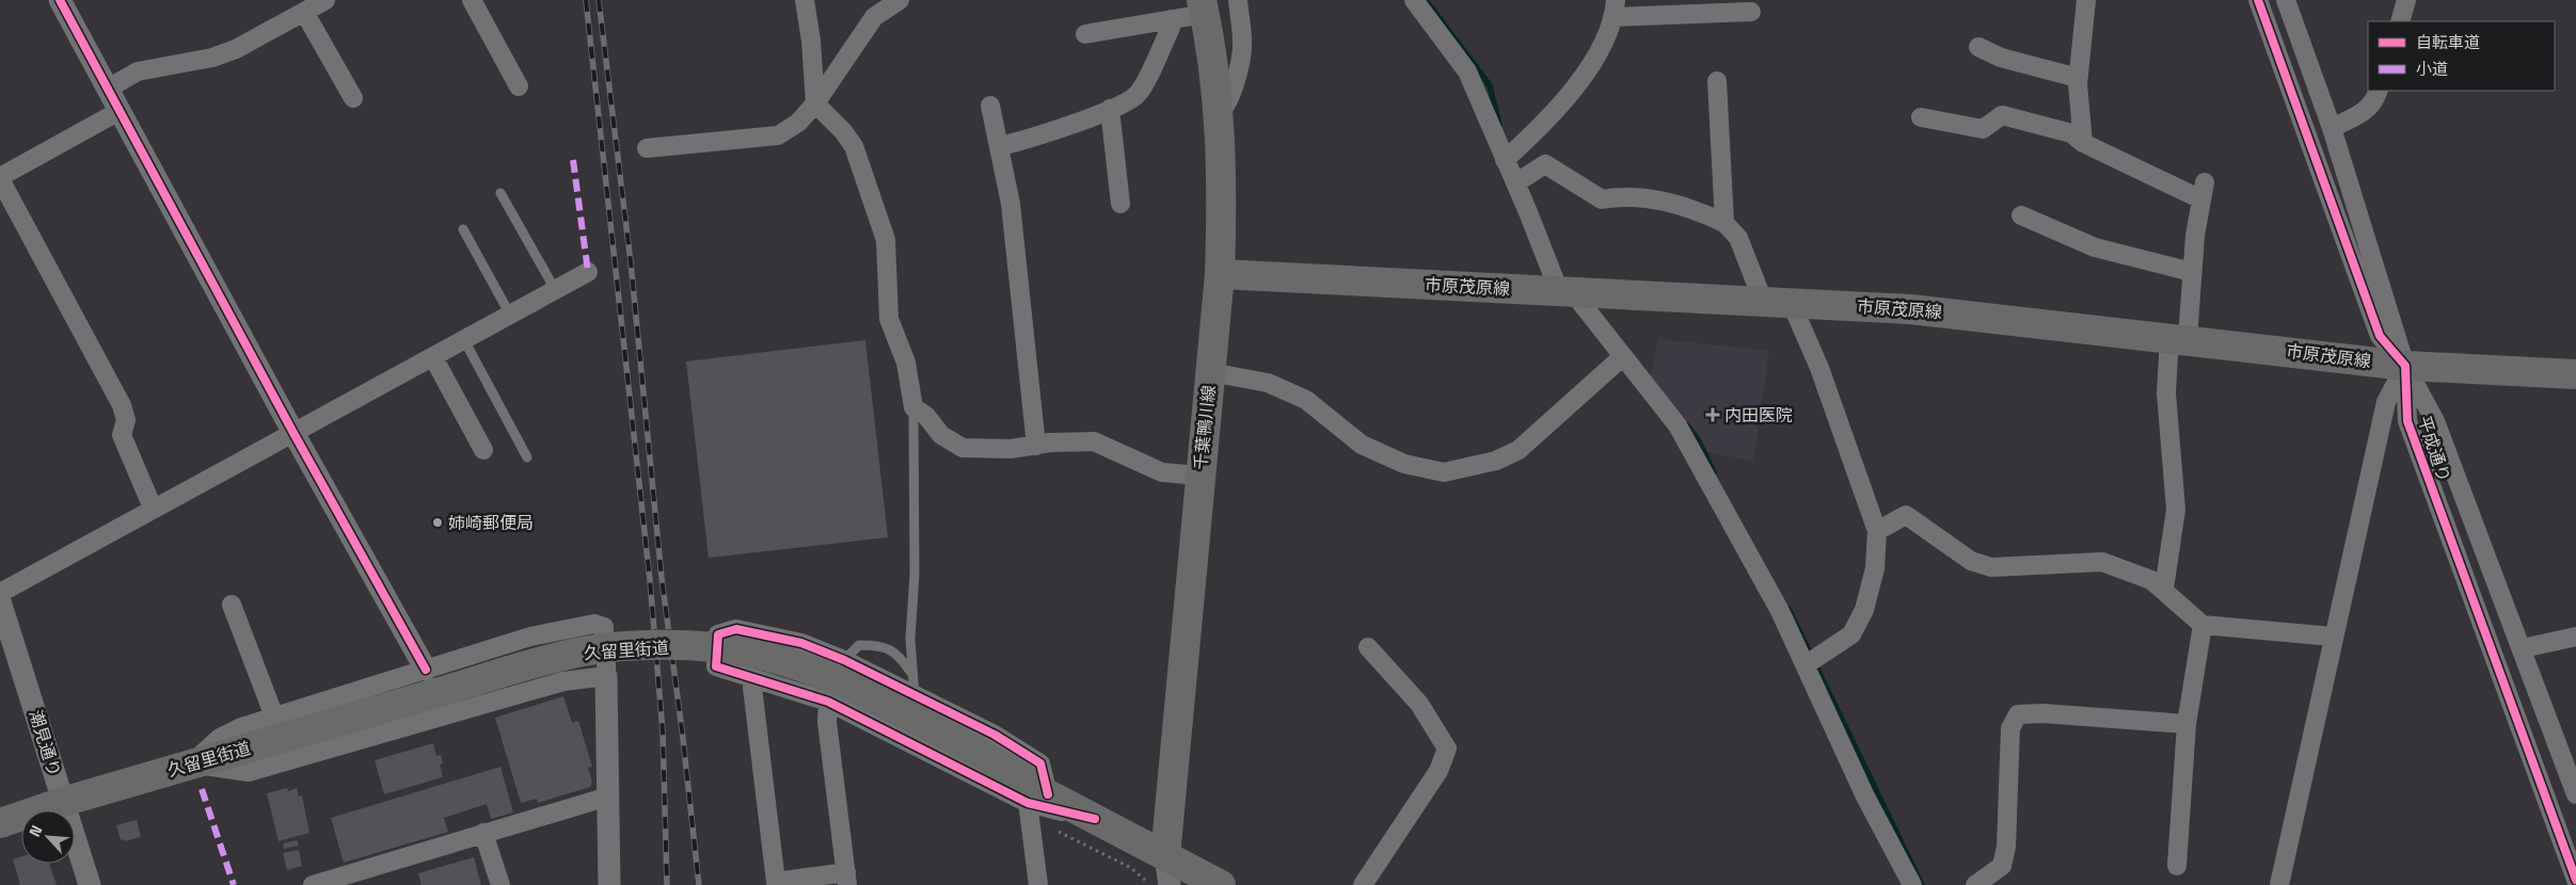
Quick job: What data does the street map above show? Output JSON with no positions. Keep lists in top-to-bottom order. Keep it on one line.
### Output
{"streets":{"main road":["市原茂原線","千葉鴨川線","久留里街道"],"street":["平成通り","潮見通り"]},"crossings":[["市原茂原線","千葉鴨川線"],["市原茂原線","平成通り"],["千葉鴨川線","久留里街道"],["久留里街道","潮見通り"]],"places":{"health":["内田医院"],"other":["姉崎郵便局"]},"legend":["自転車道","小道"],"north":"top left"}
